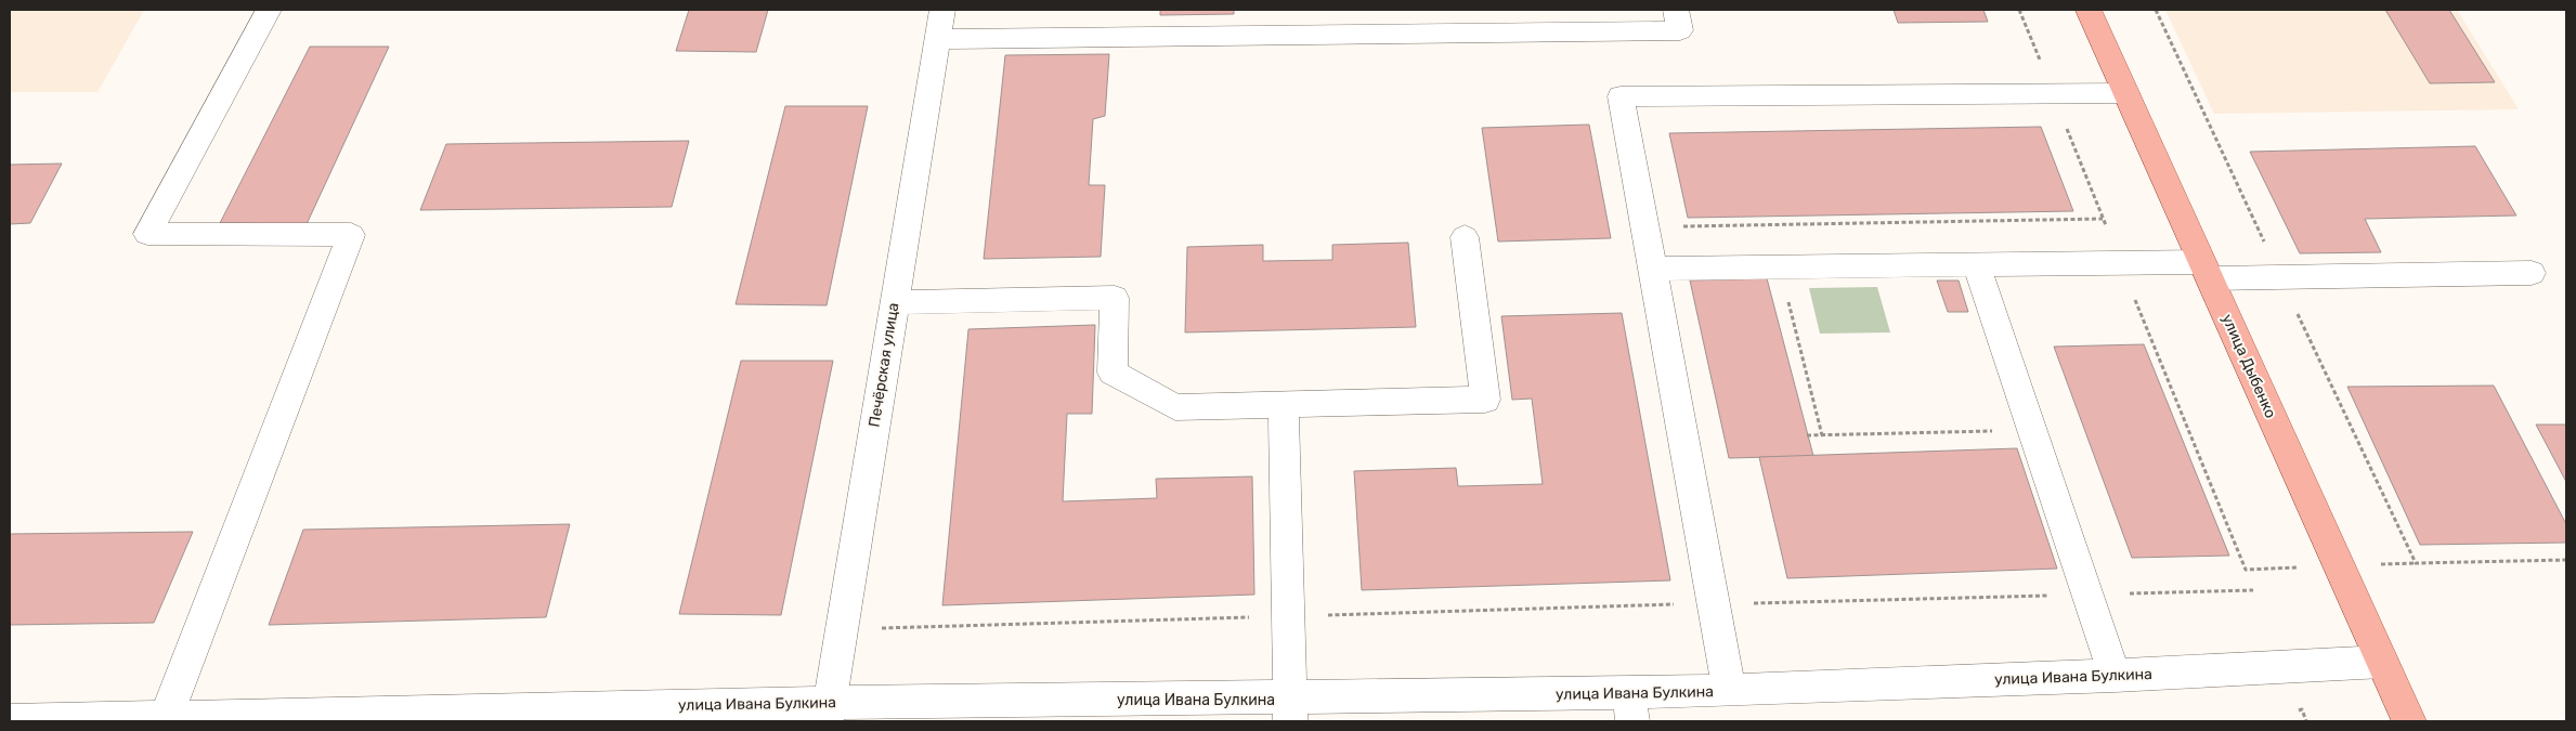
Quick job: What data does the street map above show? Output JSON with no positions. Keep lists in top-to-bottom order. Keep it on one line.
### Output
{"streets":{"main road":["улица Дыбенко"],"street":["Печёрская улица","улица Ивана Булкина"]},"crossings":[["Печёрская улица","улица Ивана Булкина"],["улица Дыбенко","улица Ивана Булкина"]]}
